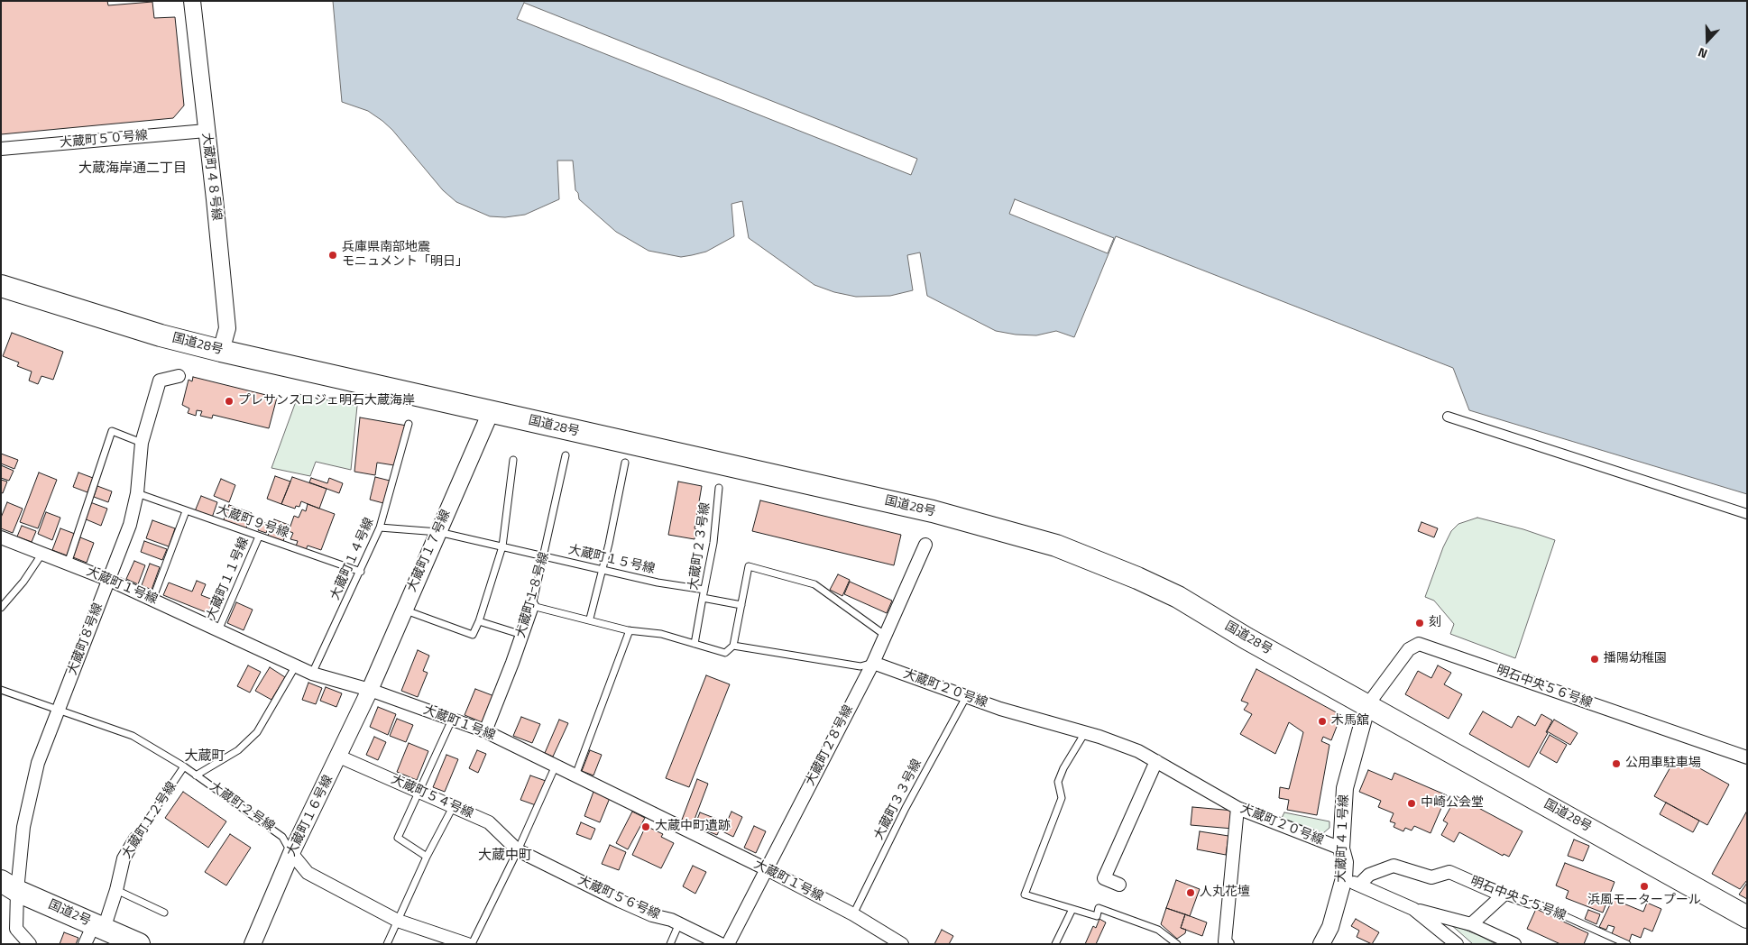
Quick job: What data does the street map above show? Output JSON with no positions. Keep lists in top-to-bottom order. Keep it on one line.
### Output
{"streets":{"highway":["国道28号","国道2号"],"street":["大蔵町５０号線","大蔵町４８号線","大蔵町１７号線","大蔵町１号線","大蔵町１８号線","大蔵町８号線","明石中央５６号線","大蔵町２０号線","大蔵町２８号線","大蔵町５４号線","大蔵町２号線","大蔵町１６号線","大蔵町１２号線","大蔵町４１号線","大蔵町５６号線","明石中央５５号線"],"lane":["大蔵町９号線","大蔵町２３号線","大蔵町１４号線","大蔵町１５号線","大蔵町１１号線","大蔵町３３号線"]},"crossings":[["大蔵町５０号線","大蔵町４８号線"],["大蔵町４８号線","国道28号"],["国道28号","大蔵町１７号線"],["国道28号","明石中央５６号線"],["国道28号","大蔵町４１号線"],["大蔵町９号線","大蔵町１４号線"],["大蔵町９号線","大蔵町１１号線"],["大蔵町９号線","大蔵町８号線"],["大蔵町２３号線","大蔵町１５号線"],["大蔵町１７号線","大蔵町１５号線"],["大蔵町１７号線","大蔵町１号線"],["大蔵町１７号線","大蔵町１６号線"],["大蔵町１４号線","大蔵町１５号線"],["大蔵町１４号線","大蔵町１号線"],["大蔵町１５号線","大蔵町１８号線"],["大蔵町１１号線","大蔵町１号線"],["大蔵町１号線","大蔵町１８号線"],["大蔵町１号線","大蔵町８号線"],["大蔵町１号線","大蔵町２８号線"],["大蔵町１号線","大蔵町３３号線"],["大蔵町１号線","大蔵町１６号線"],["大蔵町１８号線","大蔵町２０号線"],["大蔵町８号線","大蔵町２号線"],["大蔵町８号線","国道2号"],["明石中央５６号線","大蔵町４１号線"],["大蔵町２０号線","大蔵町２８号線"],["大蔵町２０号線","大蔵町３３号線"],["大蔵町２０号線","大蔵町４１号線"],["大蔵町５４号線","大蔵町１６号線"],["大蔵町５４号線","大蔵町５６号線"],["大蔵町２号線","大蔵町１６号線"],["大蔵町２号線","大蔵町１２号線"],["大蔵町１２号線","国道2号"]],"districts":["大蔵海岸通二丁目","大蔵町","大蔵中町"],"places":["兵庫県南部地震 モニュメント「明日」","プレサンスロジェ明石大蔵海岸","刻","播陽幼稚園","木馬舘","公用車駐車場","中崎公会堂","大蔵中町遺跡","浜風モータープール","人丸花壇"],"north":"bottom"}
